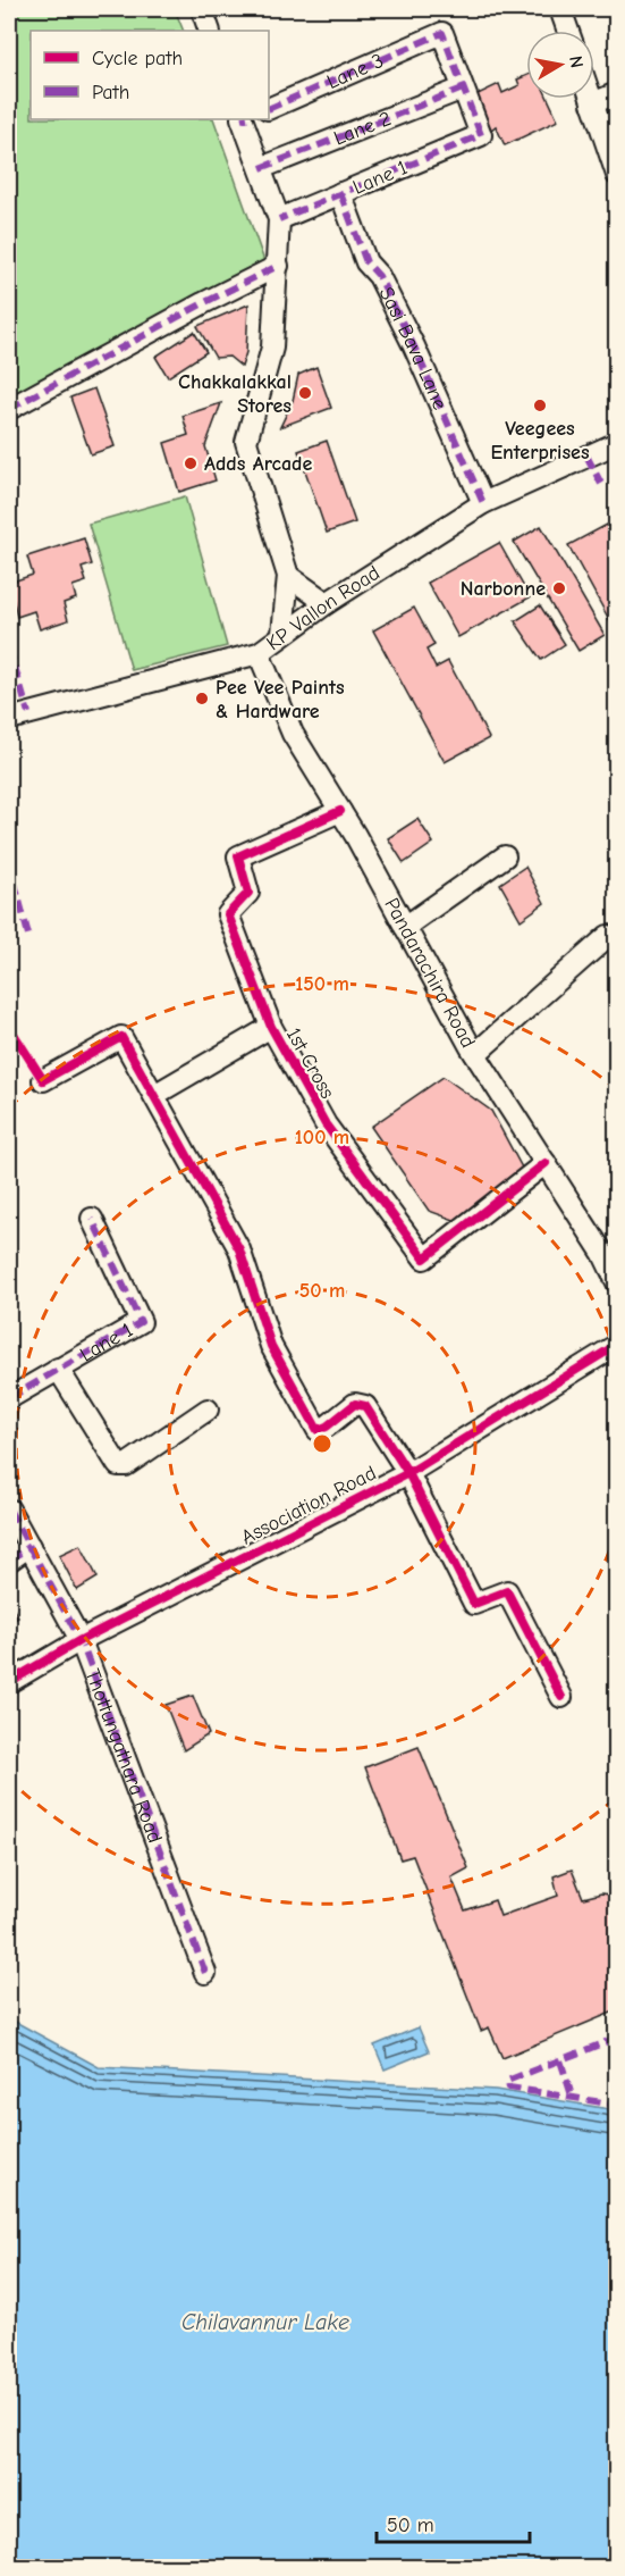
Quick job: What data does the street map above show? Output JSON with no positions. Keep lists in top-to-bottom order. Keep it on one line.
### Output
{"streets":{"street":["Lane 3","Lane 2","Lane 1","Sasi Bava Lane","KP Vallon Road","Pandarachira Road","1st Cross","Association Road","Thottungathara Road"]},"crossings":[["Lane 3","Lane 2"],["Lane 3","Lane 1"],["Lane 2","Lane 1"],["Lane 1","Sasi Bava Lane"],["Sasi Bava Lane","KP Vallon Road"],["KP Vallon Road","Pandarachira Road"],["Pandarachira Road","1st Cross"],["Association Road","Thottungathara Road"]],"water":["Chilavannur Lake"],"places":["Chakkalakkal Stores","Veegees Enterprises","Adds Arcade","Narbonne","Pee Vee Paints & Hardware"],"legend":["Cycle path","Path"],"scale_bar":"50 m","north":"right","rings":["150 m","100 m","50 m"]}
